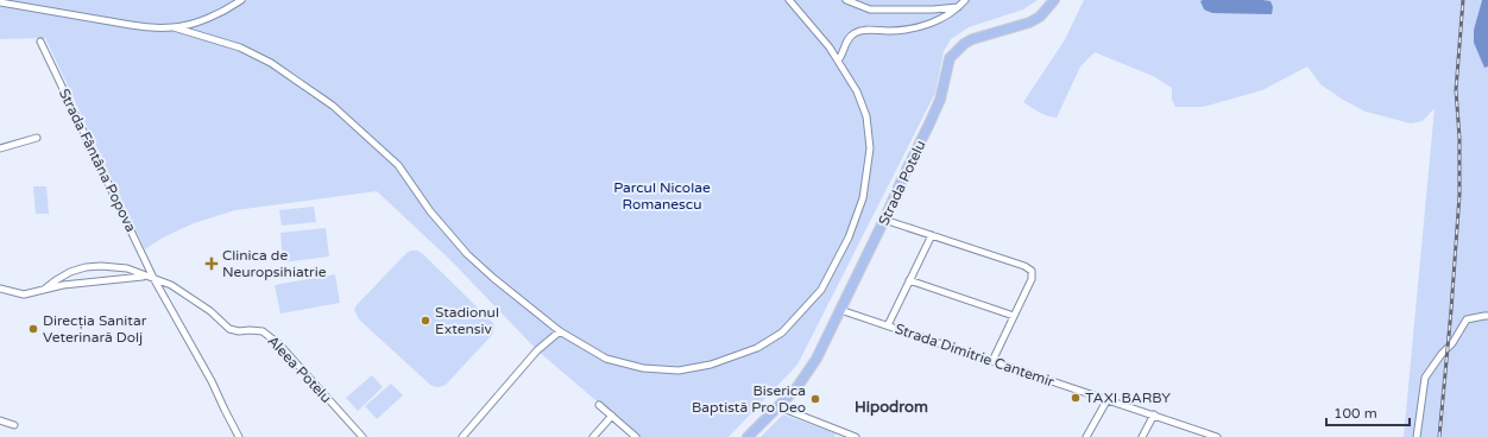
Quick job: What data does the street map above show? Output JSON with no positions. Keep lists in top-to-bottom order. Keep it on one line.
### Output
{"streets":{"main road":["Strada Potelu"],"street":["Strada Fântâna Popova","Strada Dimitrie Cantemir","Aleea Potelu"]},"crossings":[["Strada Fântâna Popova","Aleea Potelu"],["Strada Potelu","Strada Dimitrie Cantemir"]],"districts":["Hipodrom"],"parks":["Parcul Nicolae Romanescu"],"places":{"health":["Clinica de Neuropsihiatrie"],"other":["Stadionul Extensiv","Direcția Sanitar Veterinară Dolj","TAXI BARBY","Biserica Baptistă Pro Deo"]},"scale_bar":"100 m"}
